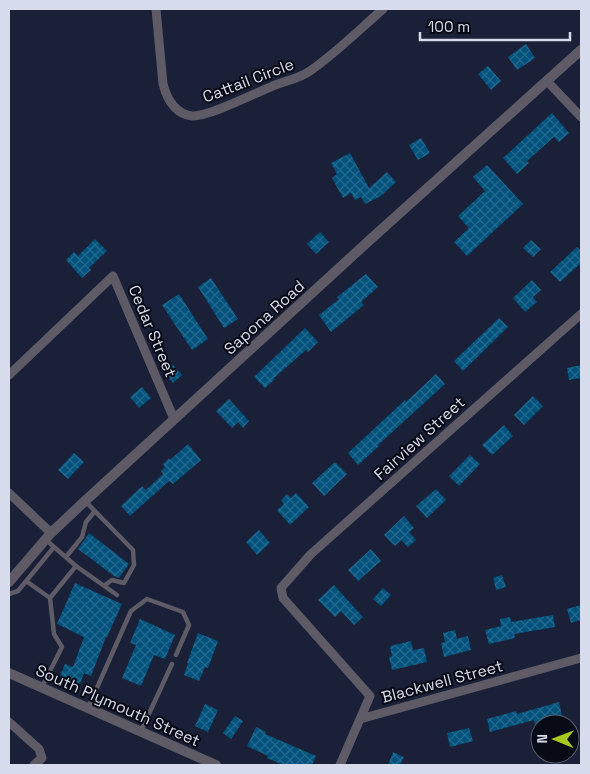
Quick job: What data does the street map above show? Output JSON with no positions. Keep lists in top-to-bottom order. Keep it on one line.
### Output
{"streets":{"street":["Cattail Circle","Sapona Road","Cedar Street","Fairview Street","Blackwell Street","South Plymouth Street"]},"crossings":[["Sapona Road","Cedar Street"],["Fairview Street","Blackwell Street"]],"scale_bar":"100 m","north":"left"}
